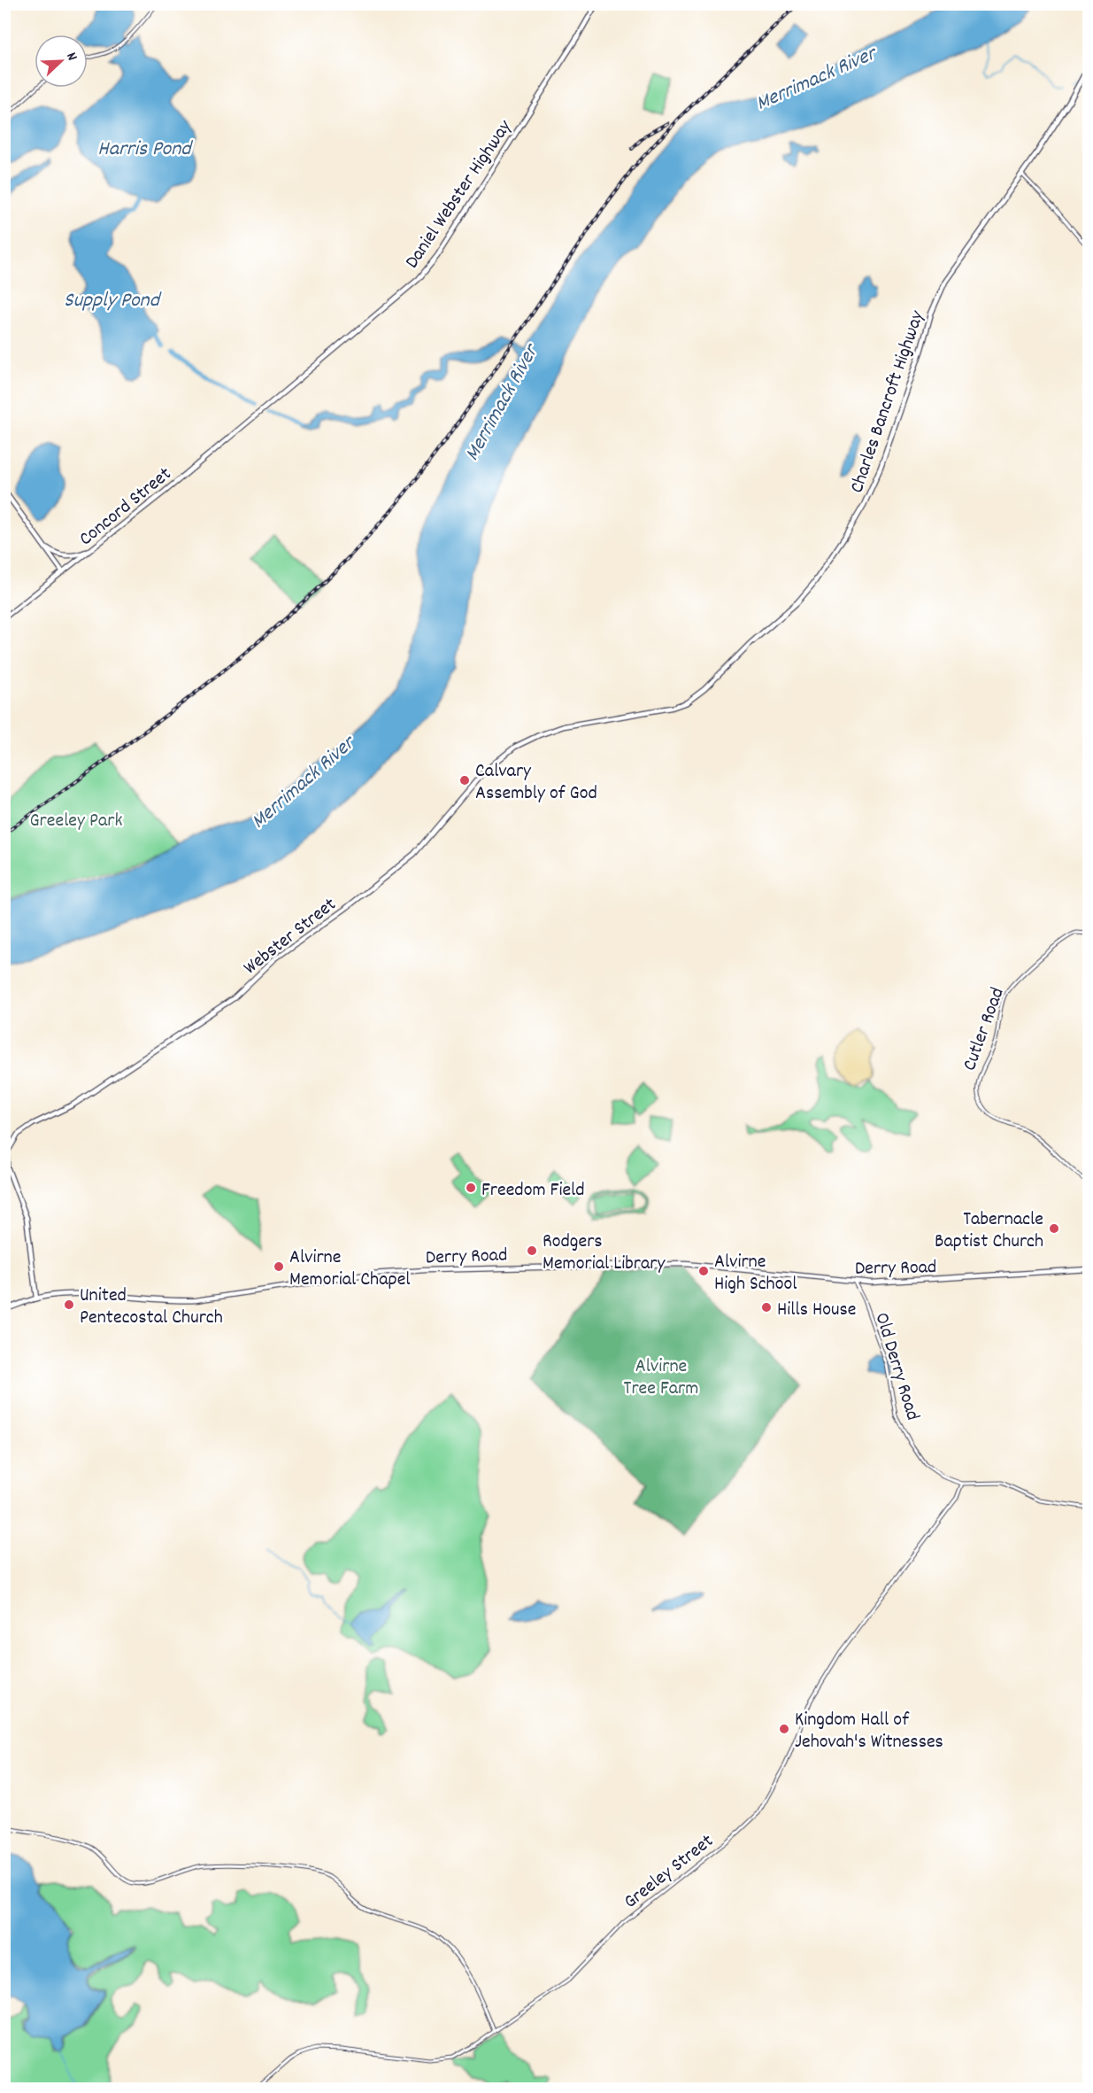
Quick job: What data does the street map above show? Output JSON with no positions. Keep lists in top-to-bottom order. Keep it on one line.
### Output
{"streets":{"main road":["Daniel Webster Highway","Charles Bancroft Highway","Concord Street","Webster Street","Derry Road"],"street":["Cutler Road","Old Derry Road","Greeley Street"]},"crossings":[["Daniel Webster Highway","Concord Street"],["Charles Bancroft Highway","Webster Street"],["Webster Street","Derry Road"],["Derry Road","Old Derry Road"],["Old Derry Road","Greeley Street"]],"water":["Merrimack River","Harris Pond","Supply Pond"],"parks":["Greeley Park","Alvirne Tree Farm"],"places":["Calvary Assembly of God","Freedom Field","Tabernacle Baptist Church","Rodgers Memorial Library","Alvirne Memorial Chapel","Alvirne High School","United Pentecostal Church","Hills House","Kingdom Hall of Jehovah's Witnesses"],"north":"top right"}
